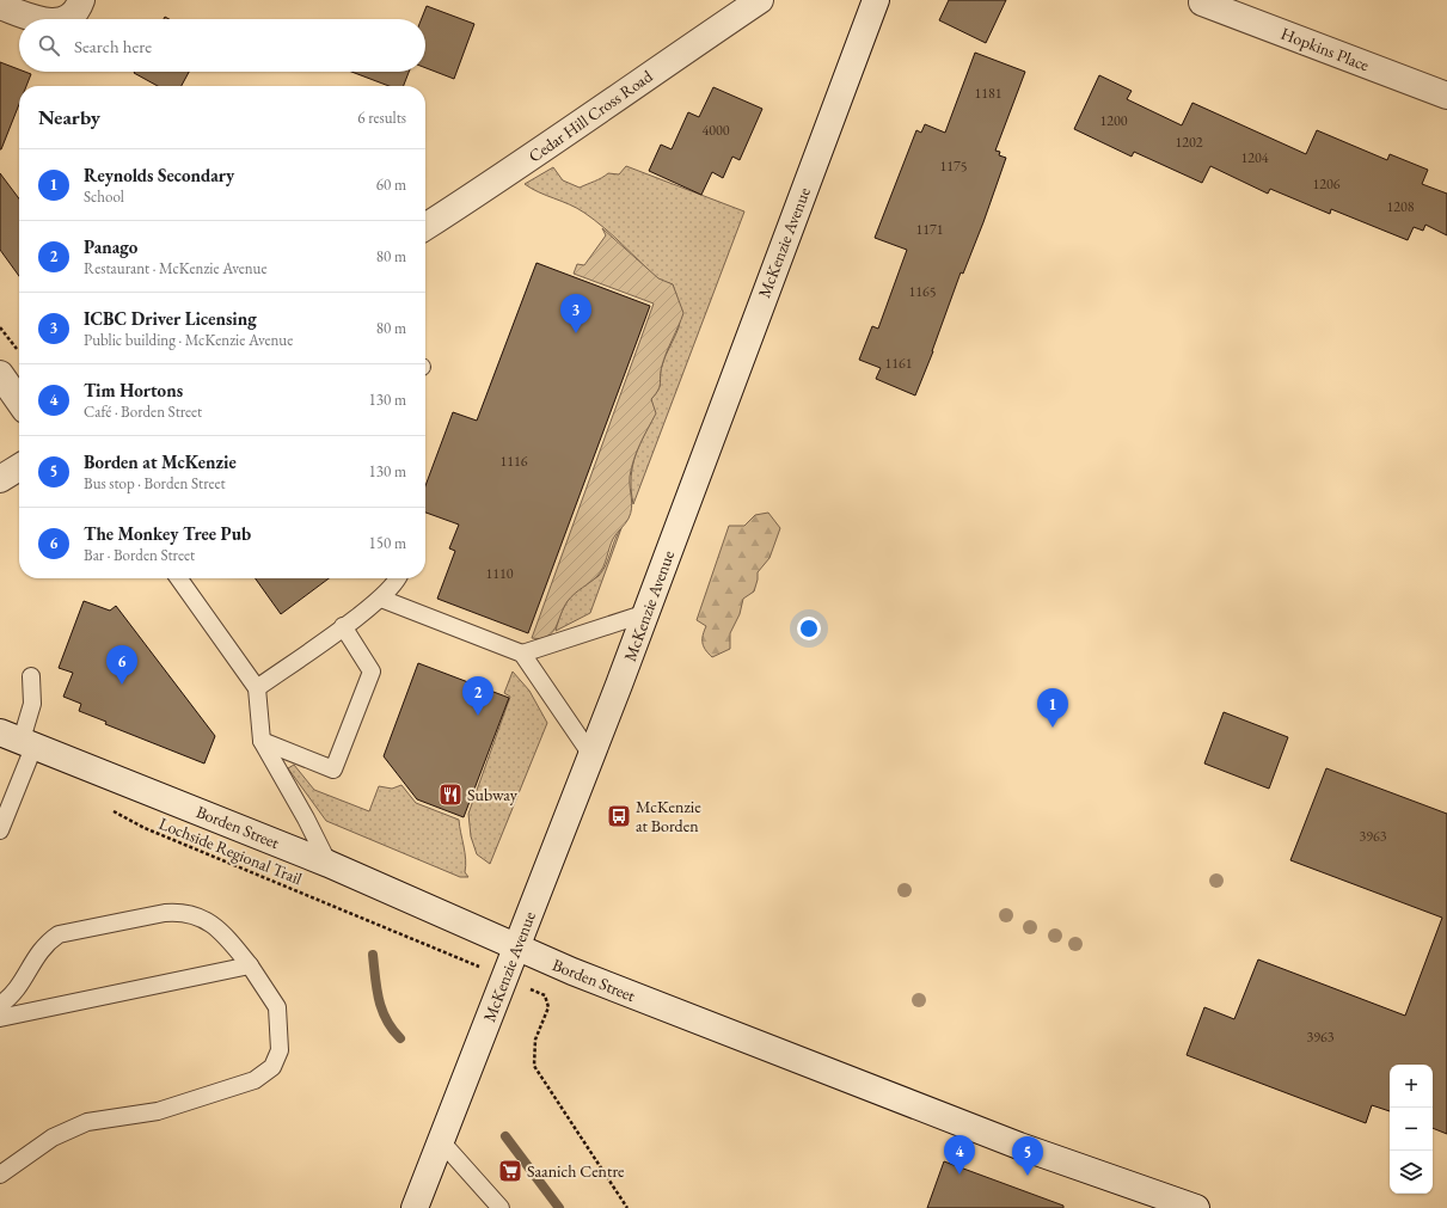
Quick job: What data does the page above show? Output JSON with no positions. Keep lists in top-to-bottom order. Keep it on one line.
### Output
{"streets":{"street":["Hopkins Place","Cedar Hill Cross Road","McKenzie Avenue","Borden Street"],"path":["Lochside Regional Trail"]},"crossings":[["McKenzie Avenue","Borden Street"]],"places":{"restaurant":["Subway"],"bus stop":["McKenzie at Borden"],"supermarket":["Saanich Centre"]},"house_numbers":["1181","1200","4000","1202","1204","1175","1206","1208","1171","1165","1161","1116","1110","3963","3963"],"page":{"search":"Search here","heading":["Nearby","6 results"],"list":[{"mark":"1","name":"Reynolds Secondary","note":"School","value":"60 m"},{"mark":"2","name":"Panago","note":"Restaurant · McKenzie Avenue","value":"80 m"},{"mark":"3","name":"ICBC Driver Licensing","note":"Public building · McKenzie Avenue","value":"80 m"},{"mark":"4","name":"Tim Hortons","note":"Café · Borden Street","value":"130 m"},{"mark":"5","name":"Borden at McKenzie","note":"Bus stop · Borden Street","value":"130 m"},{"mark":"6","name":"The Monkey Tree Pub","note":"Bar · Borden Street","value":"150 m"}],"pins":["3","6","2","1","4","5"],"map_buttons":["+","−"]}}
